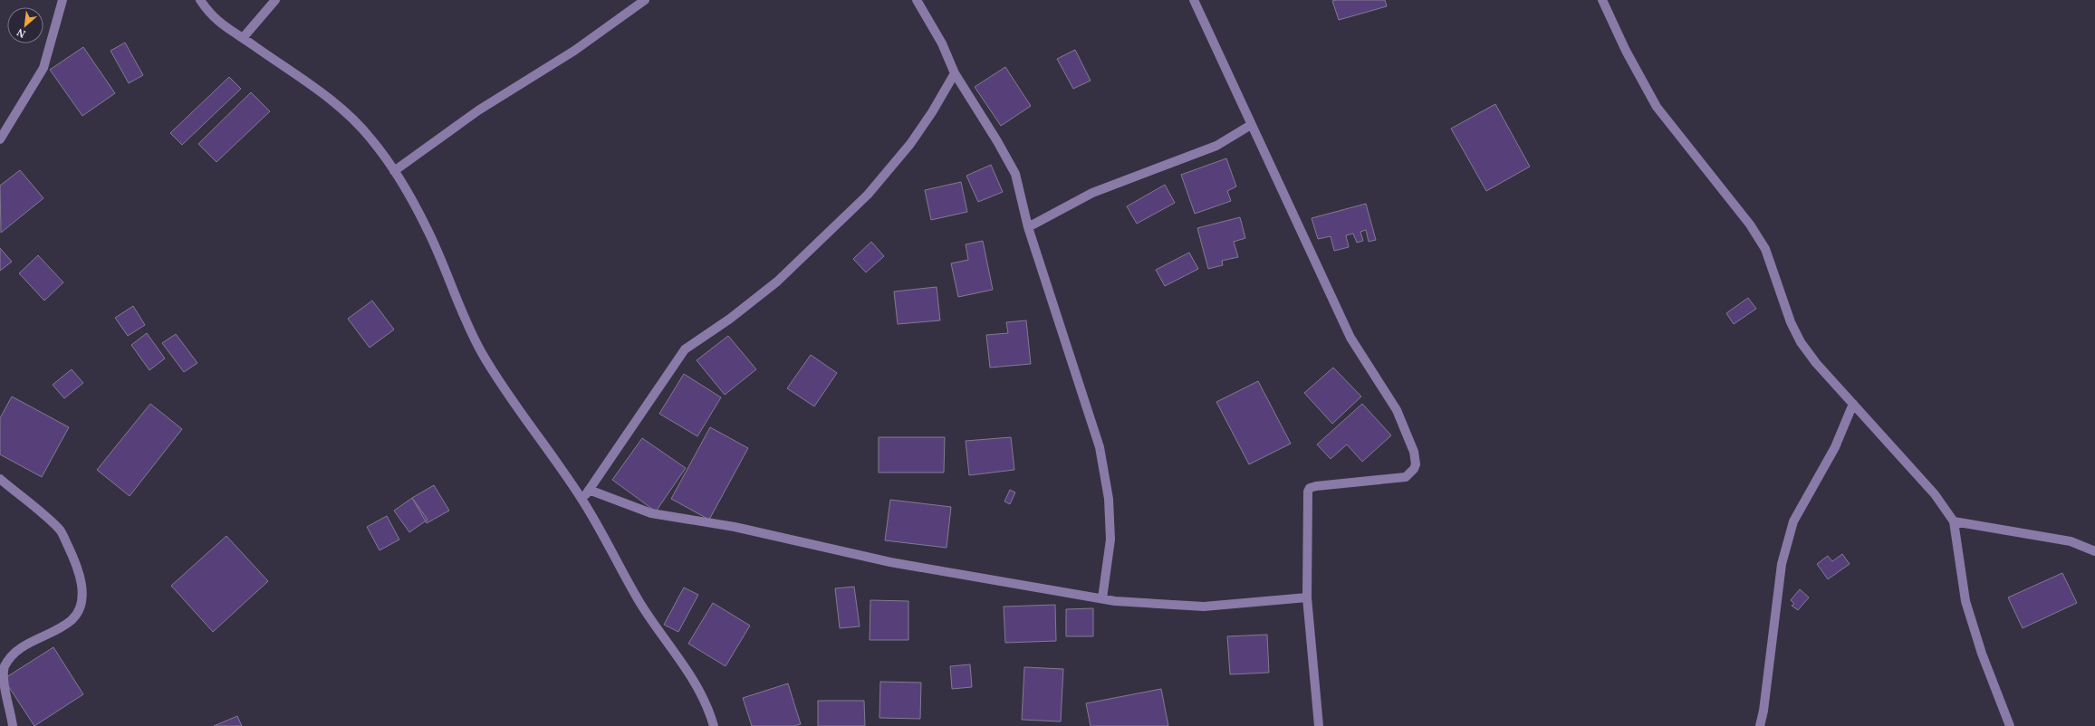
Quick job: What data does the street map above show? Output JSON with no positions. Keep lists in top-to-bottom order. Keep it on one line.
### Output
{"north":"bottom left"}
